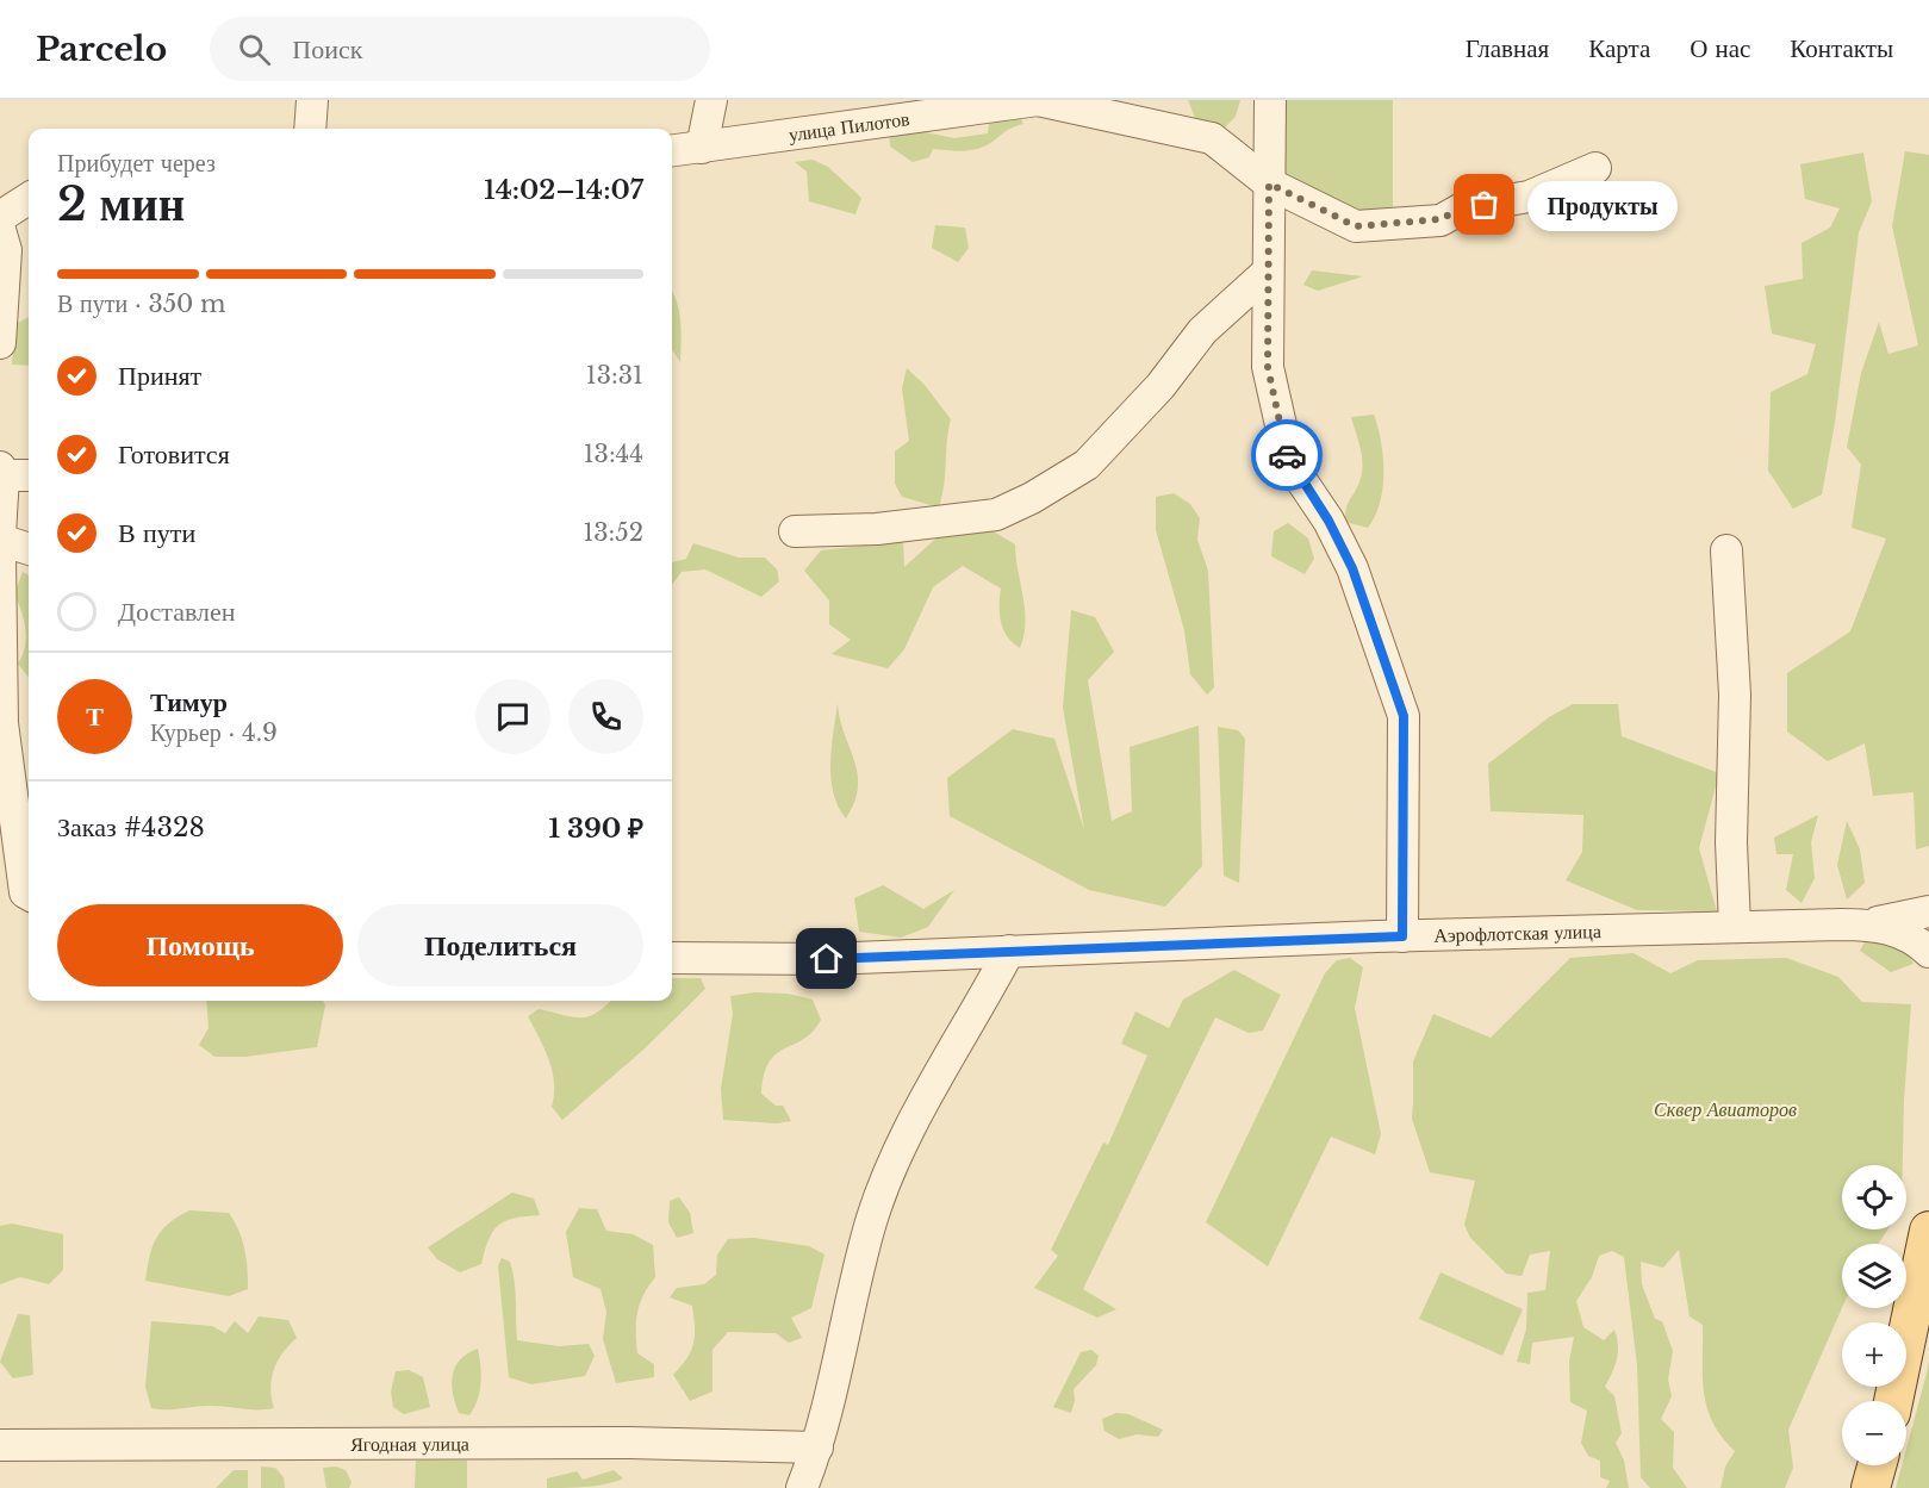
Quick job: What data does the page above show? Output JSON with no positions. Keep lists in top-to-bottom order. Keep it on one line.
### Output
{"streets":{"street":["улица Пилотов","Аэрофлотская улица","Ягодная улица"]},"parks":["Сквер Авиаторов"],"places":["Продукты"],"page":{"header":"Parcelo","search":"Поиск","nav":["Главная","Карта","О нас","Контакты"],"heading":["2 мин","Прибудет через","14:02–14:07"],"panel":["Тимур","Курьер · 4.9","Заказ #4328","1 390 ₽"],"bubble":"Продукты","bar":"В пути · 350 m","list":[["Принят","13:31"],["Готовится","13:44"],["В пути","13:52"],"Доставлен"],"round":"Т","buttons":["Помощь","Поделиться"],"map_buttons":["+","−"]}}
